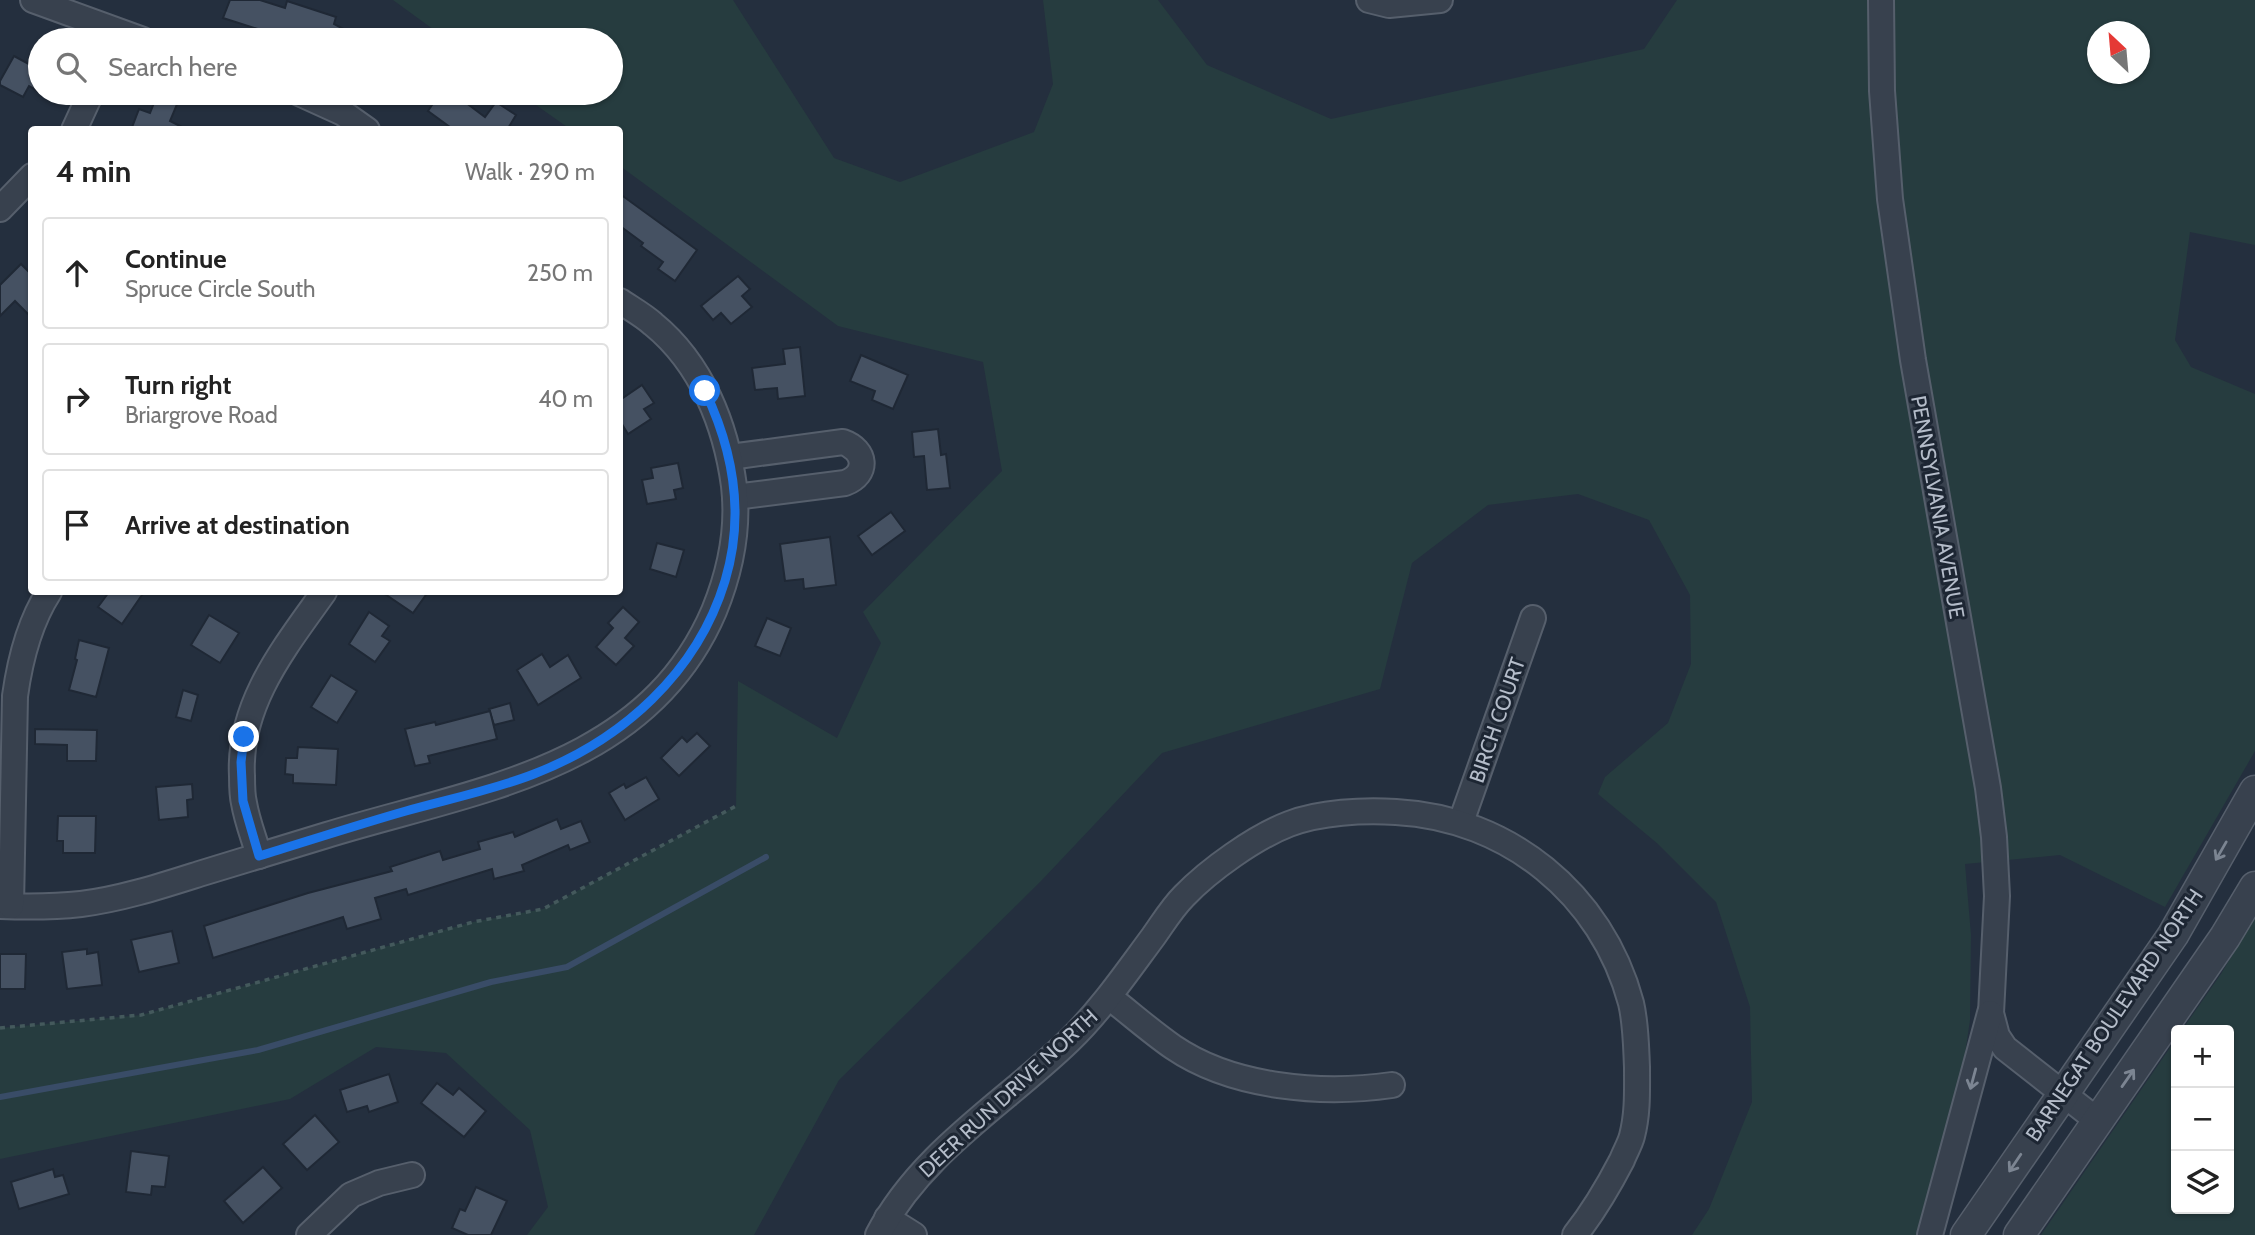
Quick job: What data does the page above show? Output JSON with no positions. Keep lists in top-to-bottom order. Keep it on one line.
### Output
{"streets":{"street":["PENNSYLVANIA AVENUE","BIRCH COURT","BARNEGAT BOULEVARD NORTH","DEER RUN DRIVE NORTH"]},"crossings":[["PENNSYLVANIA AVENUE","BARNEGAT BOULEVARD NORTH"],["BIRCH COURT","DEER RUN DRIVE NORTH"]],"north":"top left","page":{"search":"Search here","heading":["4 min","Walk · 290 m"],"list":[["Continue","Spruce Circle South","250 m"],["Turn right","Briargrove Road","40 m"],"Arrive at destination"],"map_buttons":["+","−"]}}
